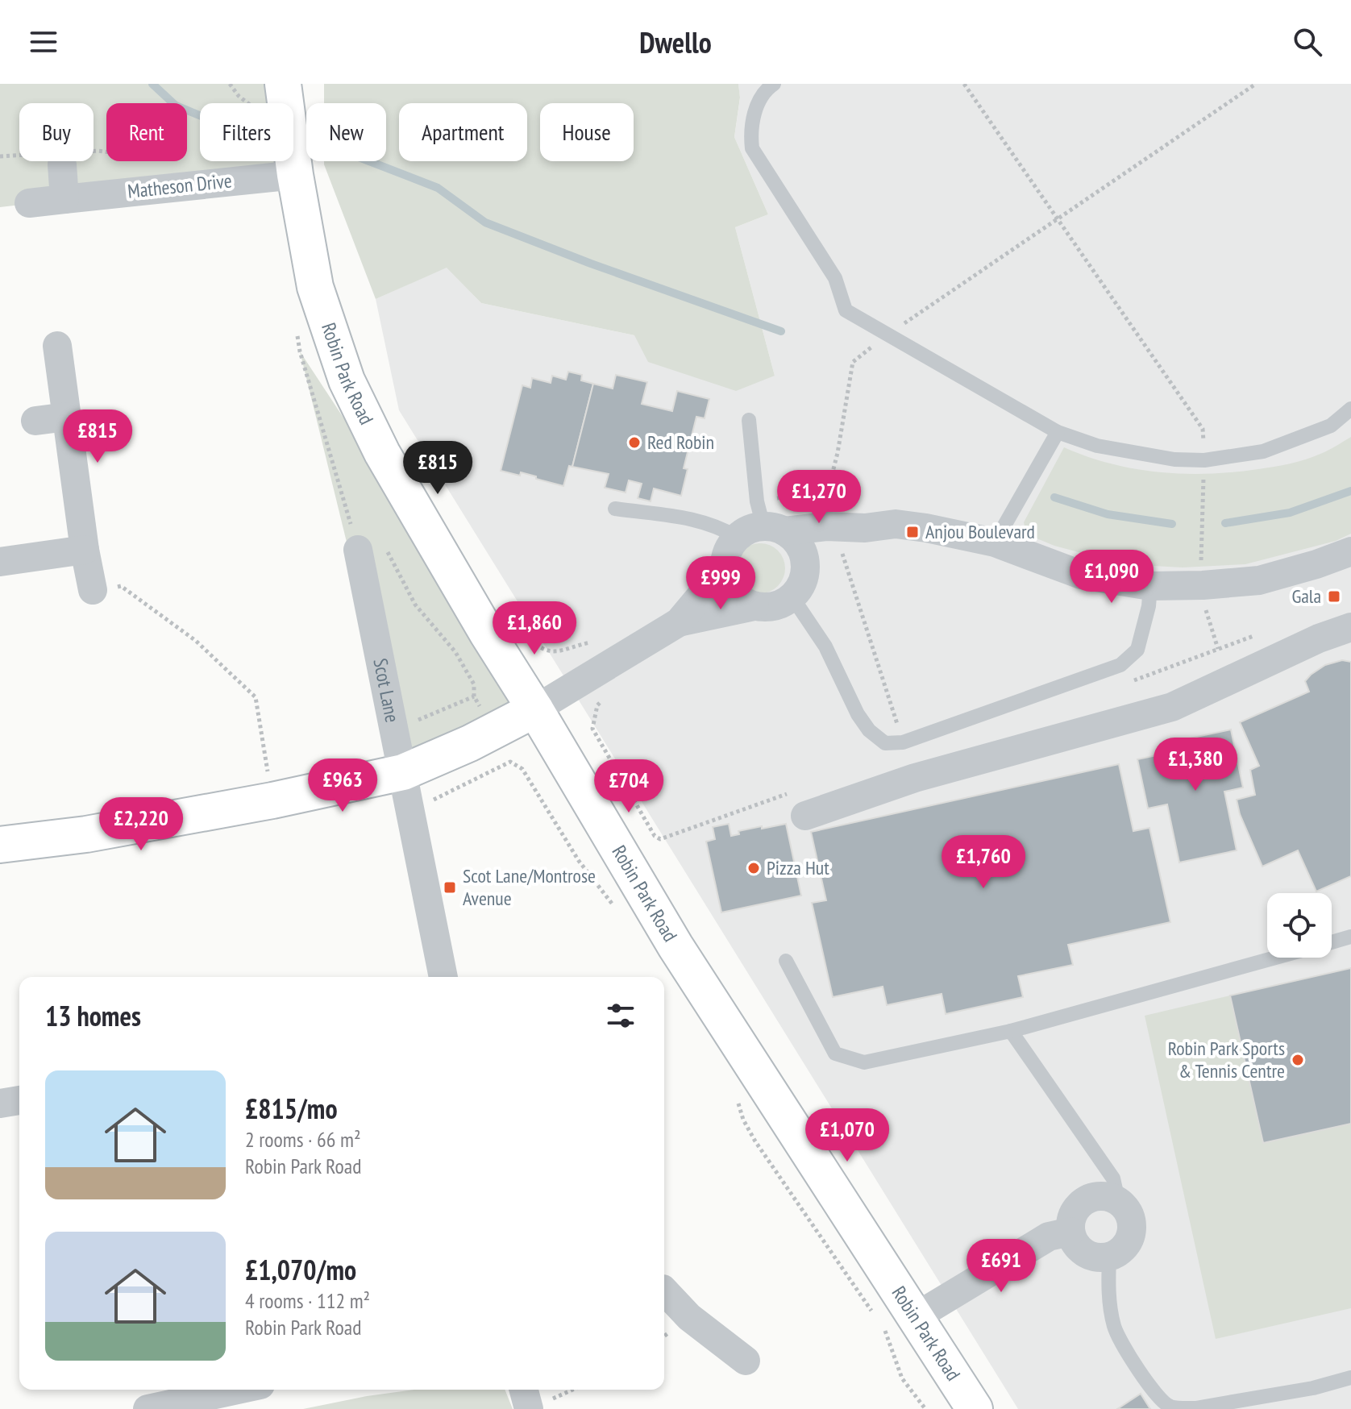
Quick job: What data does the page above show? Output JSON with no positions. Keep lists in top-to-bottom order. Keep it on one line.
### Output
{"streets":{"street":["Matheson Drive","Robin Park Road","Scot Lane"]},"crossings":[["Matheson Drive","Robin Park Road"]],"places":{"other":["Red Robin","Pizza Hut","Robin Park Sports & Tennis Centre"],"transit":["Anjou Boulevard","Gala","Scot Lane/Montrose Avenue"]},"page":{"header":"Dwello","chip":["Buy","Rent","Filters","New","Apartment","House"],"price":["£815","£815","£1,270","£1,090","£999","£1,860","£1,380","£963","£704","£2,220","£1,760","£1,070","£691"],"heading":"13 homes","list":[{"name":"£815/mo","note":"2 rooms · 66 m² · Robin Park Road"},{"name":"£1,070/mo","note":"4 rooms · 112 m² · Robin Park Road"}]}}
